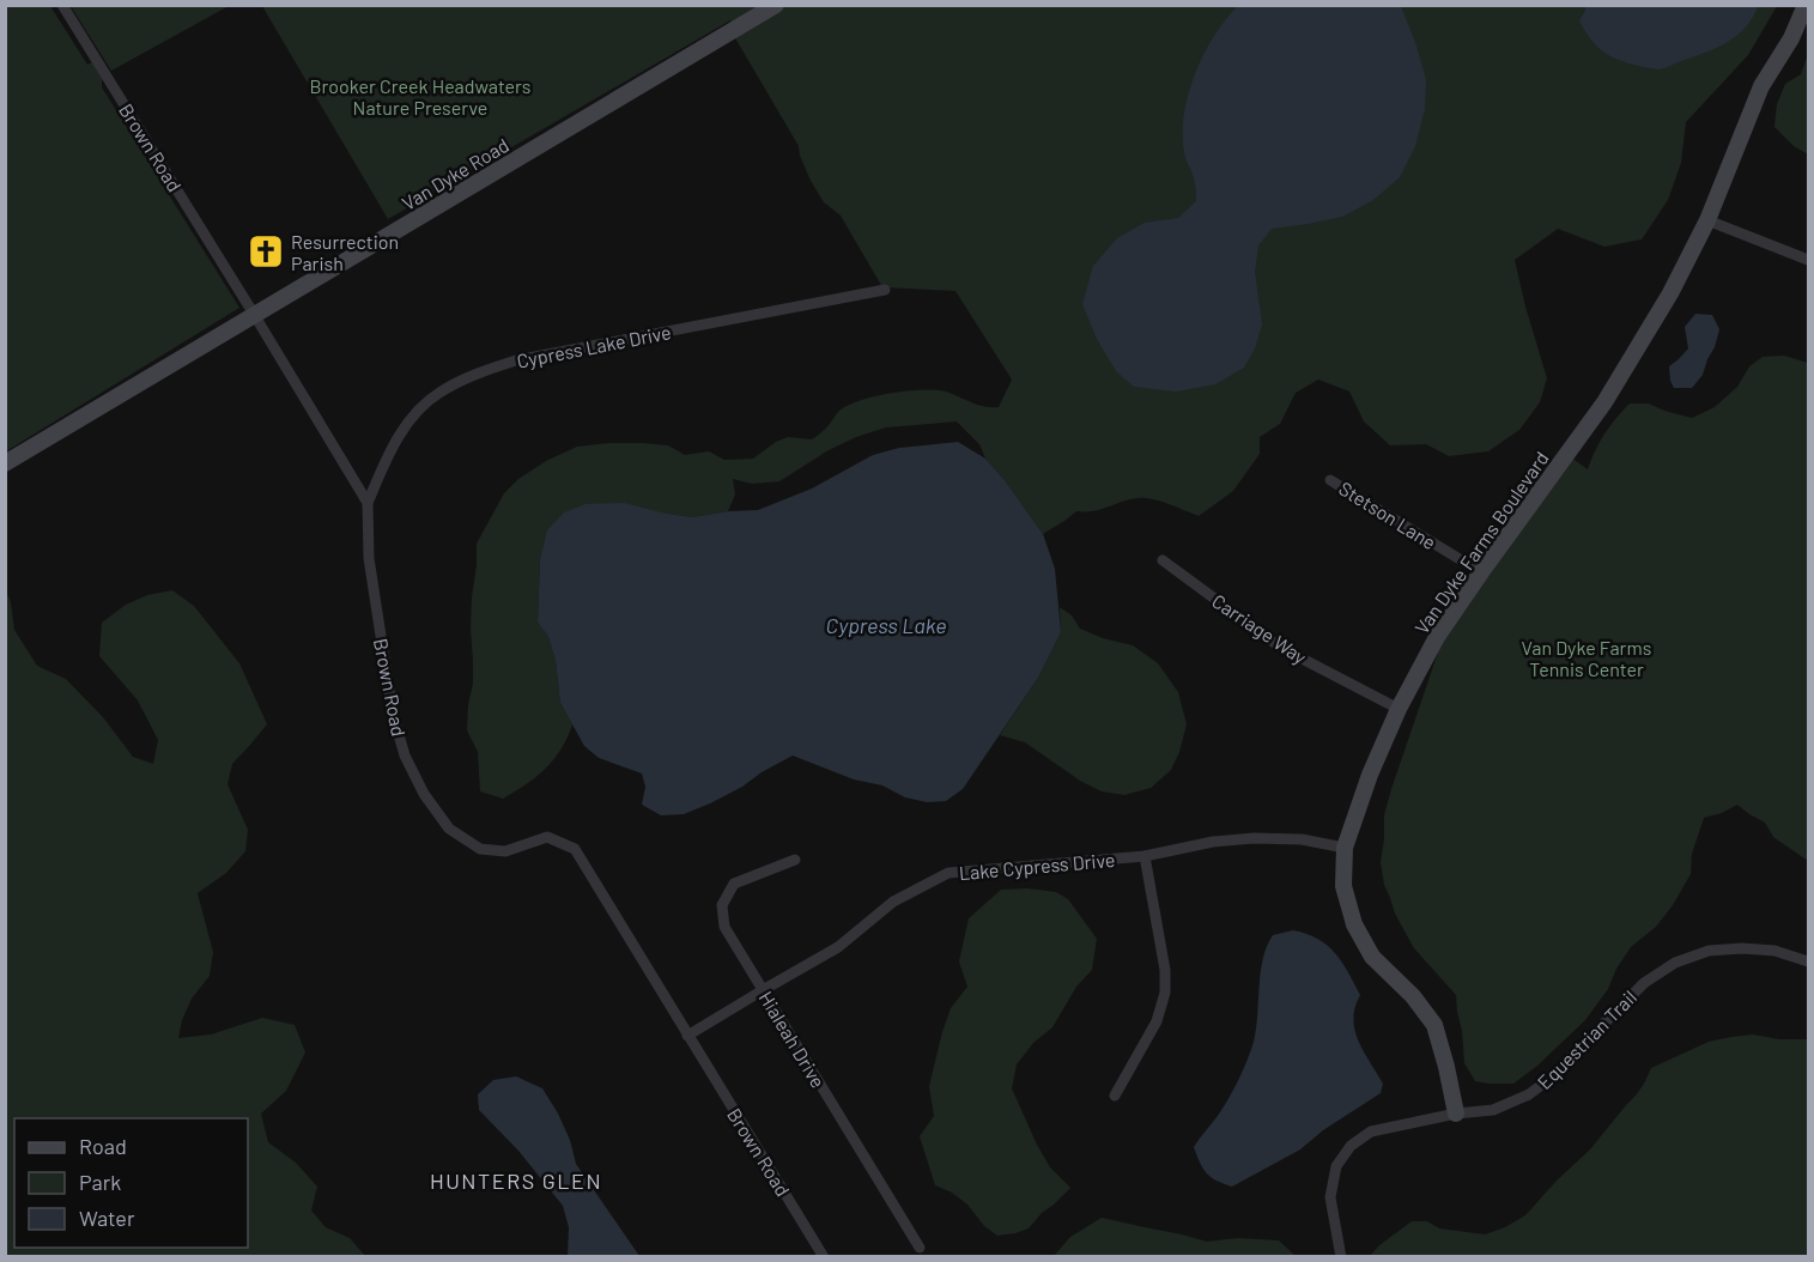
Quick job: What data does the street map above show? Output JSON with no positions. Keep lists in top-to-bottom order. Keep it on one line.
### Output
{"streets":{"street":["Brown Road","Van Dyke Road","Cypress Lake Drive","Stetson Lane","Van Dyke Farms Boulevard","Carriage Way","Lake Cypress Drive","Hialeah Drive","Equestrian Trail"]},"crossings":[["Brown Road","Van Dyke Road"],["Brown Road","Cypress Lake Drive"],["Brown Road","Lake Cypress Drive"],["Stetson Lane","Van Dyke Farms Boulevard"],["Van Dyke Farms Boulevard","Carriage Way"],["Van Dyke Farms Boulevard","Lake Cypress Drive"],["Van Dyke Farms Boulevard","Equestrian Trail"],["Lake Cypress Drive","Hialeah Drive"]],"districts":["HUNTERS GLEN"],"water":["Cypress Lake"],"parks":["Brooker Creek Headwaters Nature Preserve","Van Dyke Farms Tennis Center"],"places":{"church":["Resurrection Parish"]},"legend":["Road","Park","Water"]}
